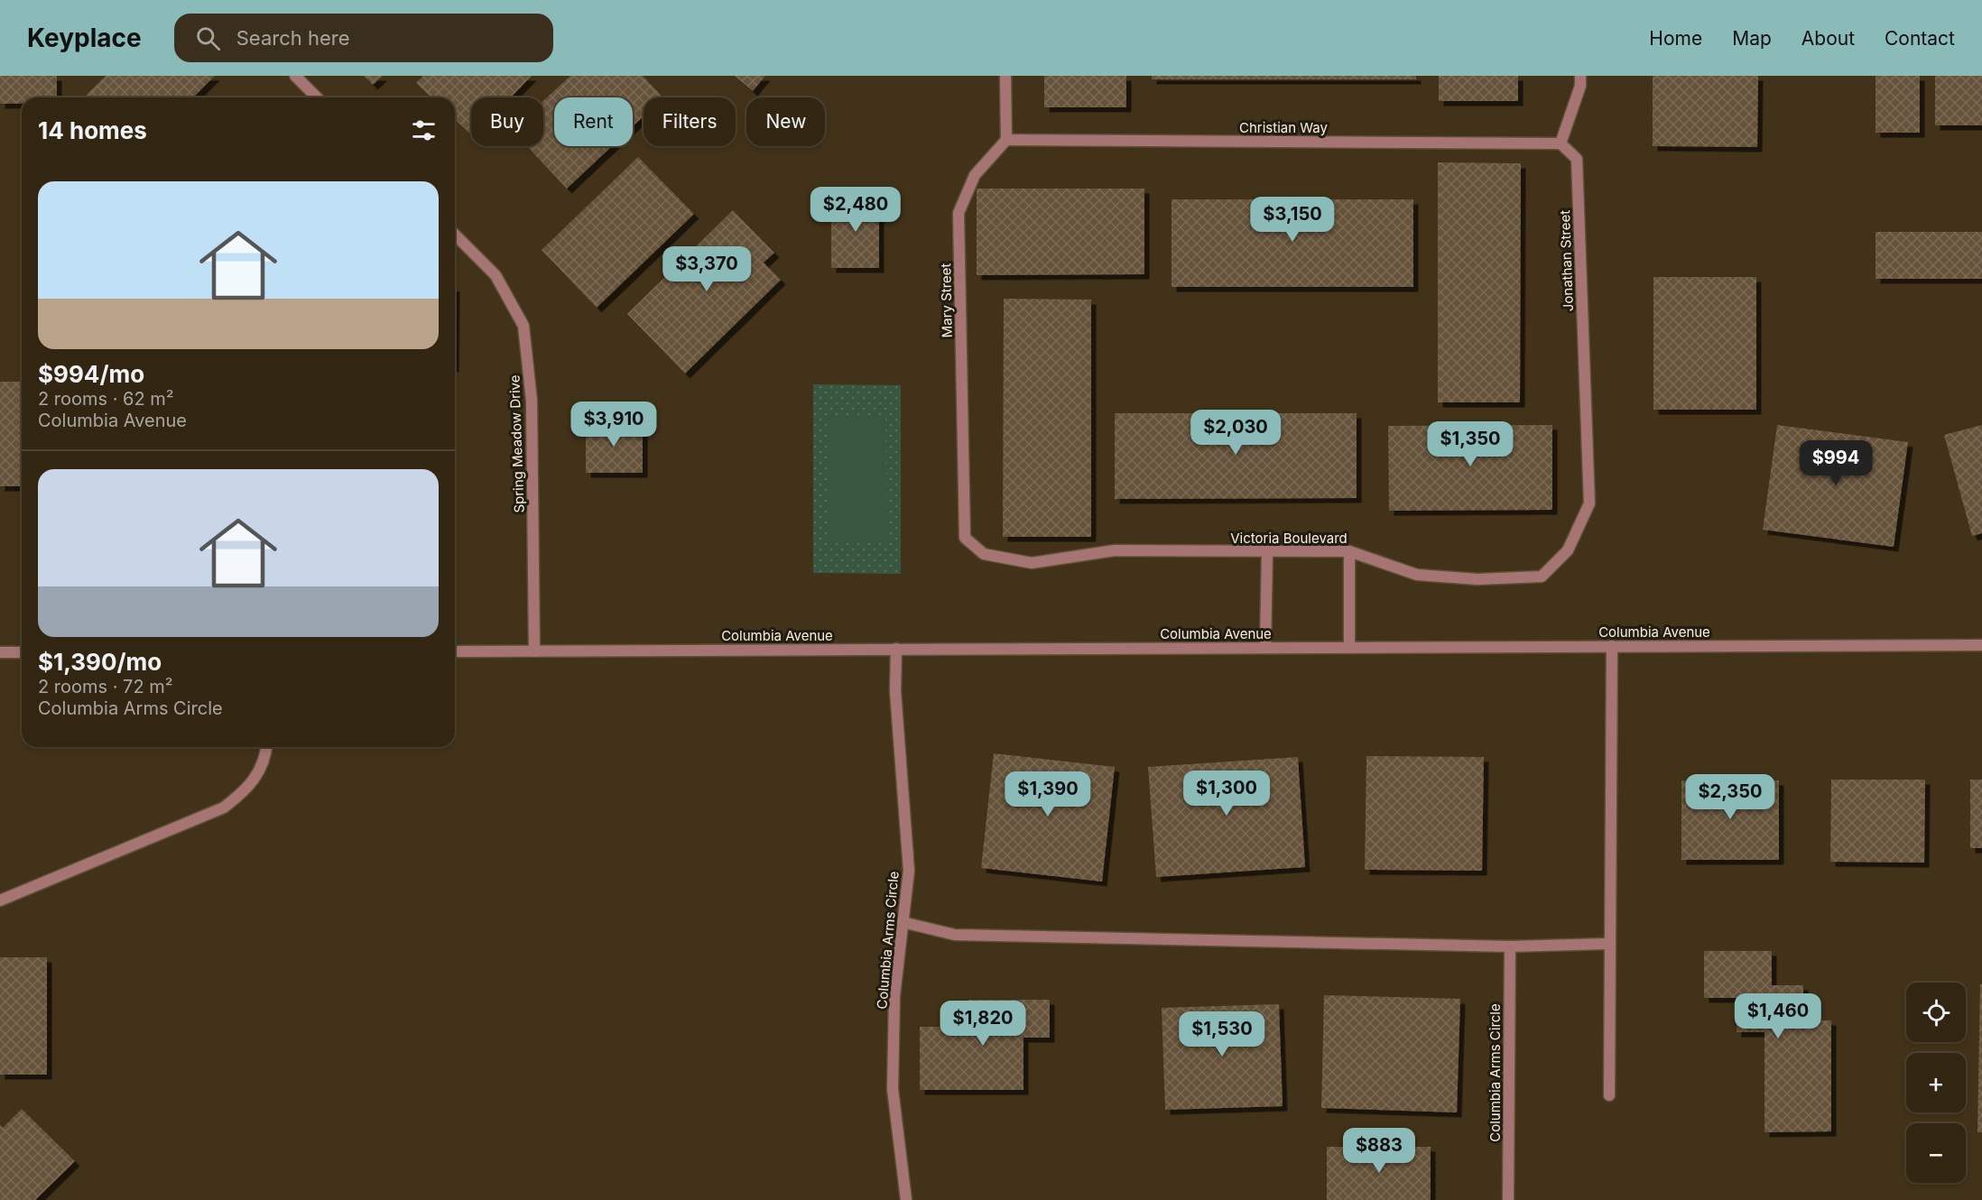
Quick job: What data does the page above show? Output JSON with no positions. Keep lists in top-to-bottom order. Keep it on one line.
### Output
{"streets":{"street":["Christian Way","Jonathan Street","Mary Street","Spring Meadow Drive","Victoria Boulevard","Columbia Avenue","Columbia Arms Circle"]},"crossings":[["Christian Way","Jonathan Street"],["Christian Way","Mary Street"],["Jonathan Street","Victoria Boulevard"],["Mary Street","Victoria Boulevard"],["Spring Meadow Drive","Columbia Avenue"],["Columbia Avenue","Columbia Arms Circle"]],"page":{"header":"Keyplace","search":"Search here","nav":["Home","Map","About","Contact"],"chip":["Buy","Rent","Filters","New"],"heading":"14 homes","list":[{"name":"$994/mo","note":"2 rooms · 62 m² · Columbia Avenue"},{"name":"$1,390/mo","note":"2 rooms · 72 m² · Columbia Arms Circle"}],"price":["$2,480","$3,150","$3,370","$3,910","$2,030","$1,350","$994","$1,300","$1,390","$2,350","$1,460","$1,820","$1,530","$883"],"map_buttons":["+","−"]}}
